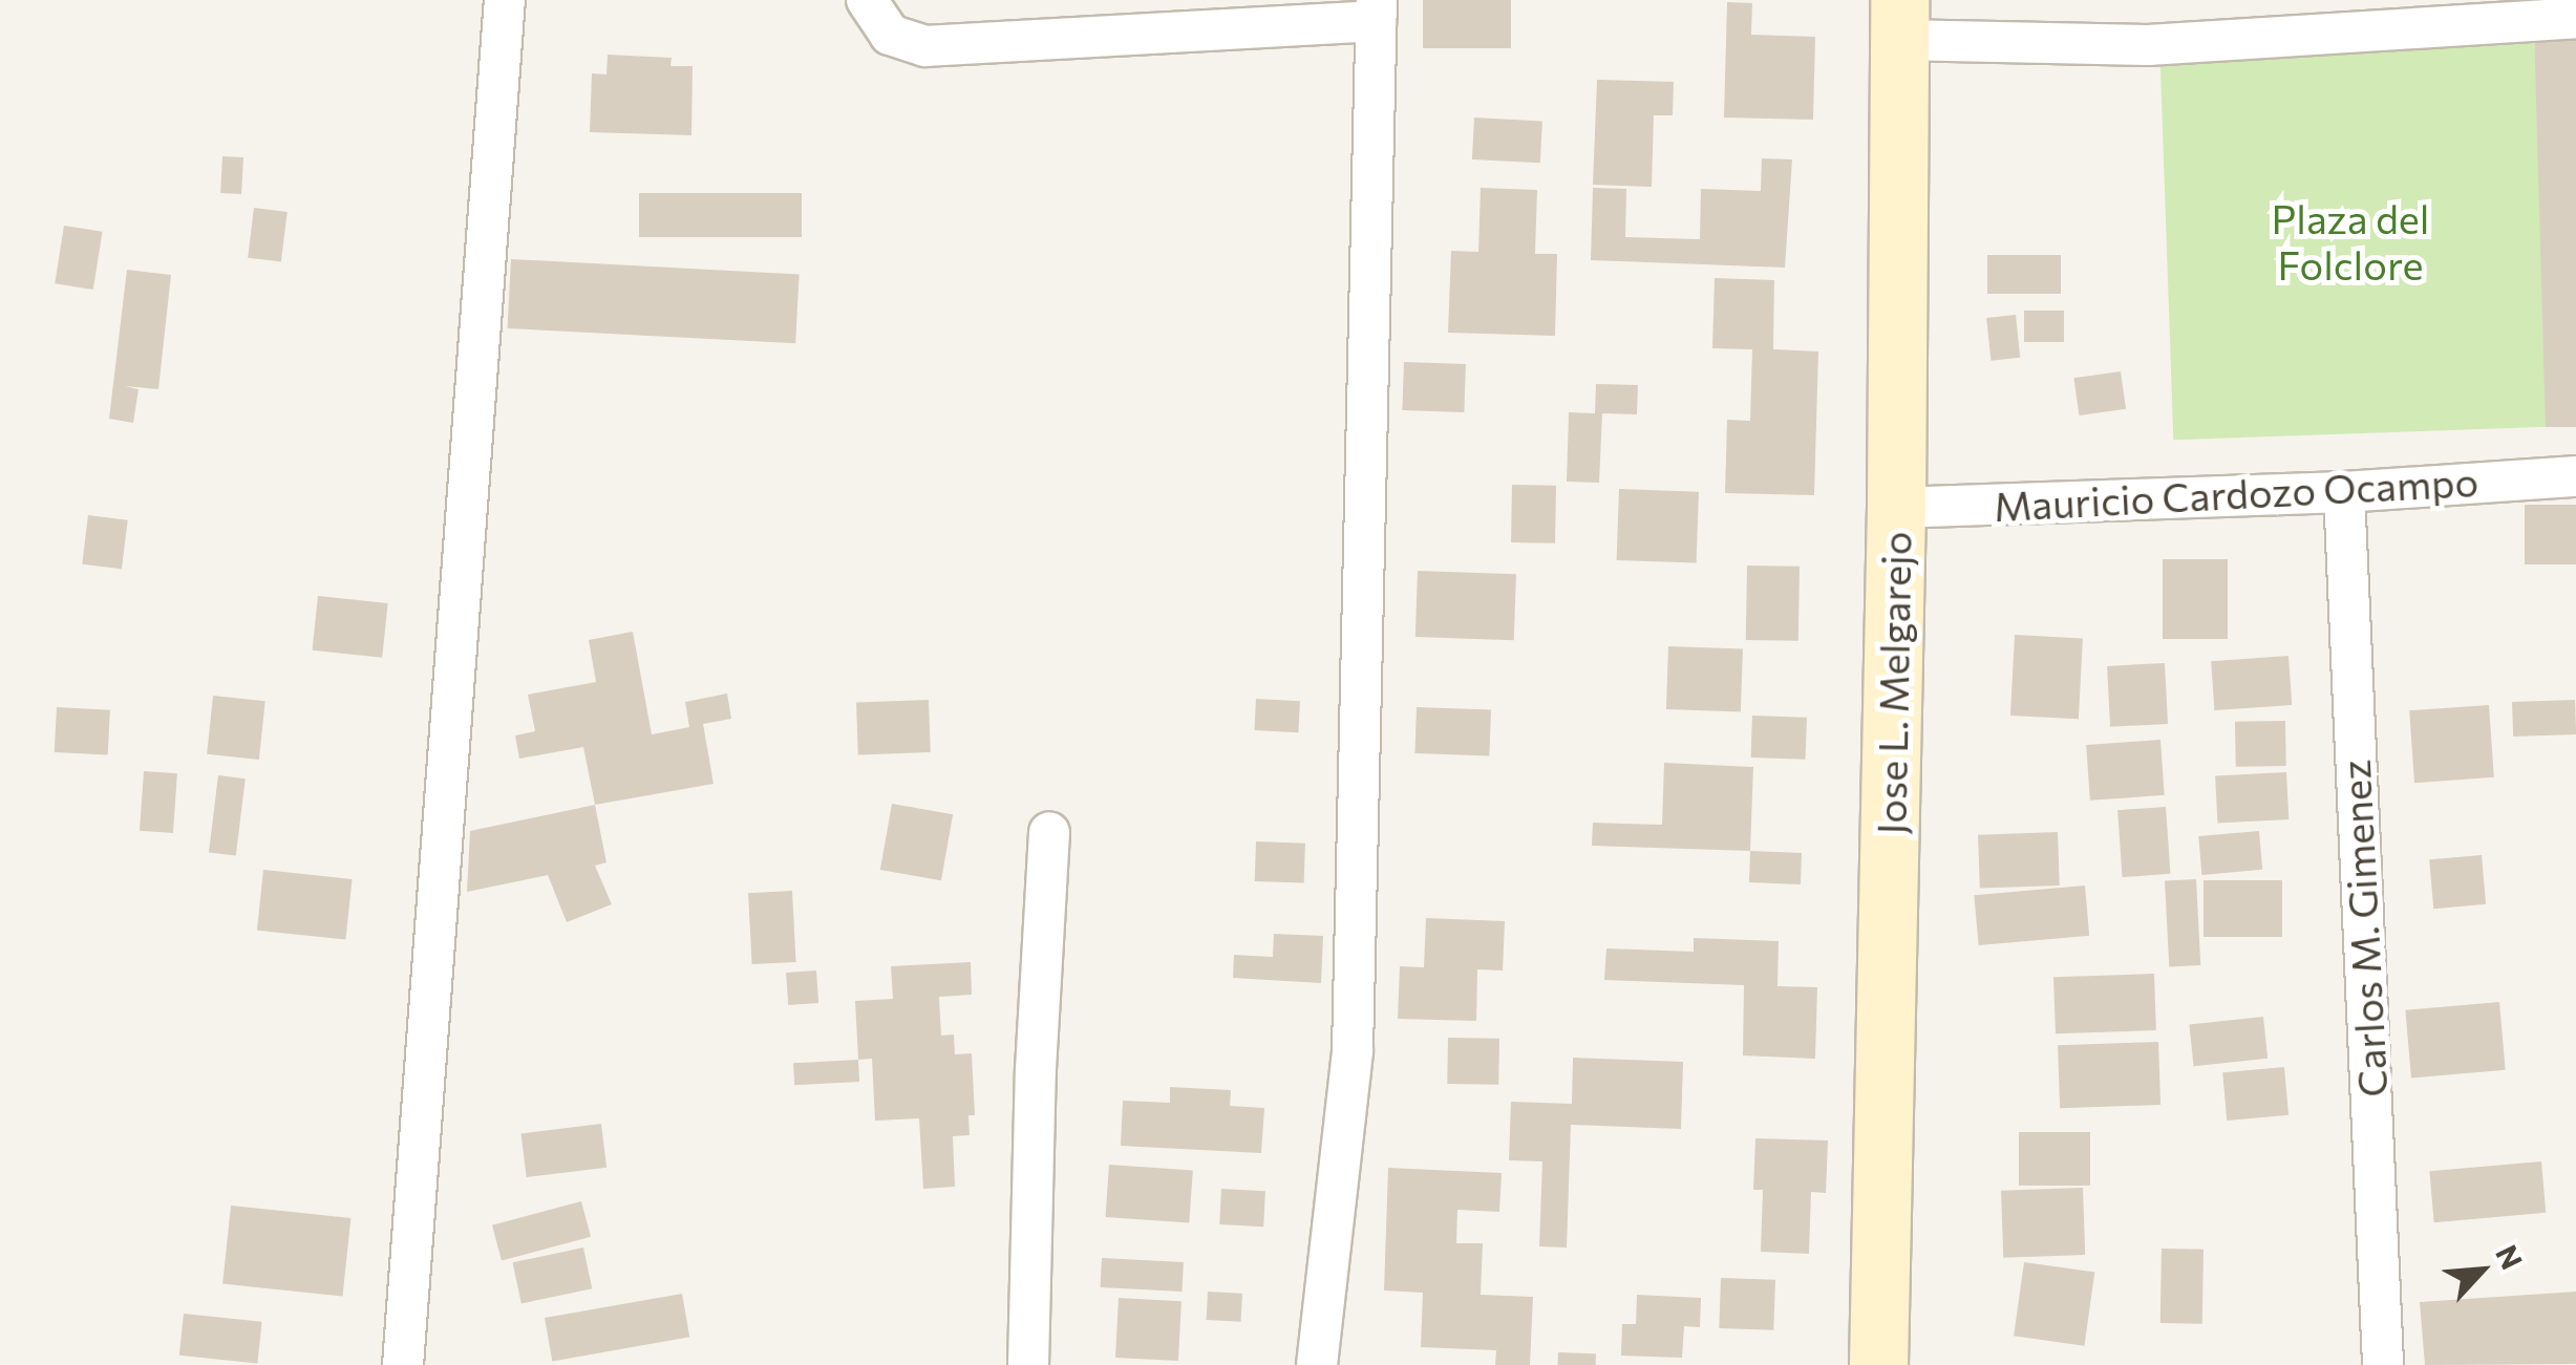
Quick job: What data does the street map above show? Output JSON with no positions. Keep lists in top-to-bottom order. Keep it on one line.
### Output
{"streets":{"street":["Mauricio Cardozo Ocampo","Jose L. Melgarejo","Carlos M. Gimenez"]},"crossings":[["Mauricio Cardozo Ocampo","Jose L. Melgarejo"],["Mauricio Cardozo Ocampo","Carlos M. Gimenez"]],"parks":["Plaza del Folclore"],"north":"top right"}
